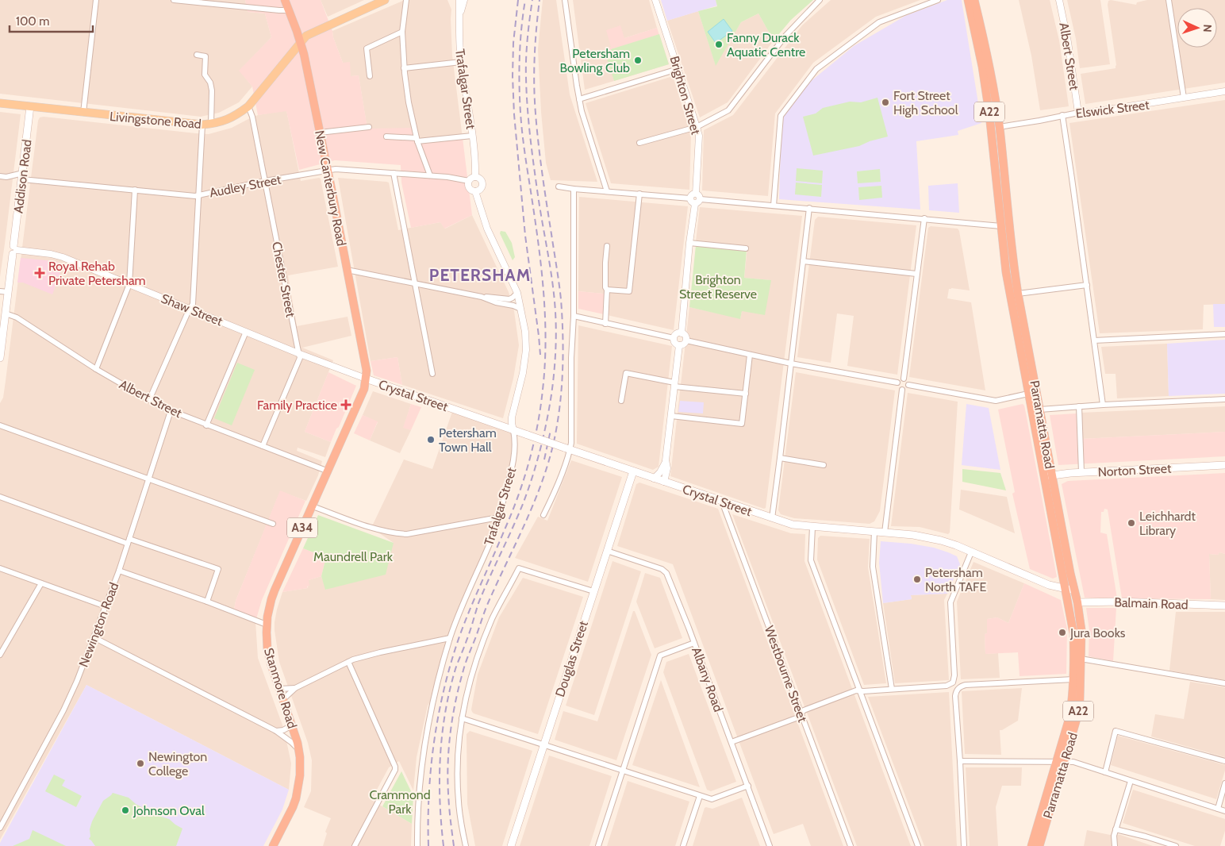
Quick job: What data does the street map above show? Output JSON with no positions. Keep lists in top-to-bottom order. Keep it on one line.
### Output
{"streets":{"highway":["A22","New Canterbury Road","Parramatta Road","A34","Stanmore Road"],"main road":["Livingstone Road","Addison Road","Crystal Street","Norton Street","Balmain Road","Douglas Street"],"street":["Albert Street","Trafalgar Street","Brighton Street","Elswick Street","Audley Street","Chester Street","Shaw Street","Newington Road","Westbourne Street","Albany Road"]},"crossings":[["Albert Street","Elswick Street"],["Albert Street","Addison Road"],["Albert Street","Newington Road"],["Albert Street","Stanmore Road"],["Trafalgar Street","Audley Street"],["Trafalgar Street","Crystal Street"],["Elswick Street","Parramatta Road"],["Livingstone Road","Addison Road"],["Livingstone Road","New Canterbury Road"],["Livingstone Road","Chester Street"],["Addison Road","Audley Street"],["Addison Road","Shaw Street"],["Audley Street","New Canterbury Road"],["Audley Street","Chester Street"],["New Canterbury Road","Shaw Street"],["New Canterbury Road","Crystal Street"],["New Canterbury Road","Stanmore Road"],["Chester Street","Shaw Street"],["Shaw Street","Crystal Street"],["Shaw Street","Stanmore Road"],["Crystal Street","Parramatta Road"],["Crystal Street","Douglas Street"],["Crystal Street","Westbourne Street"],["Crystal Street","Stanmore Road"],["Parramatta Road","Norton Street"],["Parramatta Road","Balmain Road"],["Douglas Street","Albany Road"]],"districts":["PETERSHAM"],"parks":["Brighton Street Reserve","Maundrell Park","Crammond Park"],"places":{"other":["Fanny Durack Aquatic Centre","Petersham Bowling Club","Fort Street High School","Petersham Town Hall","Leichhardt Library","Petersham North TAFE","Jura Books","Newington College","Johnson Oval"],"health":["Royal Rehab Private Petersham","Family Practice"]},"scale_bar":"100 m","north":"right"}
